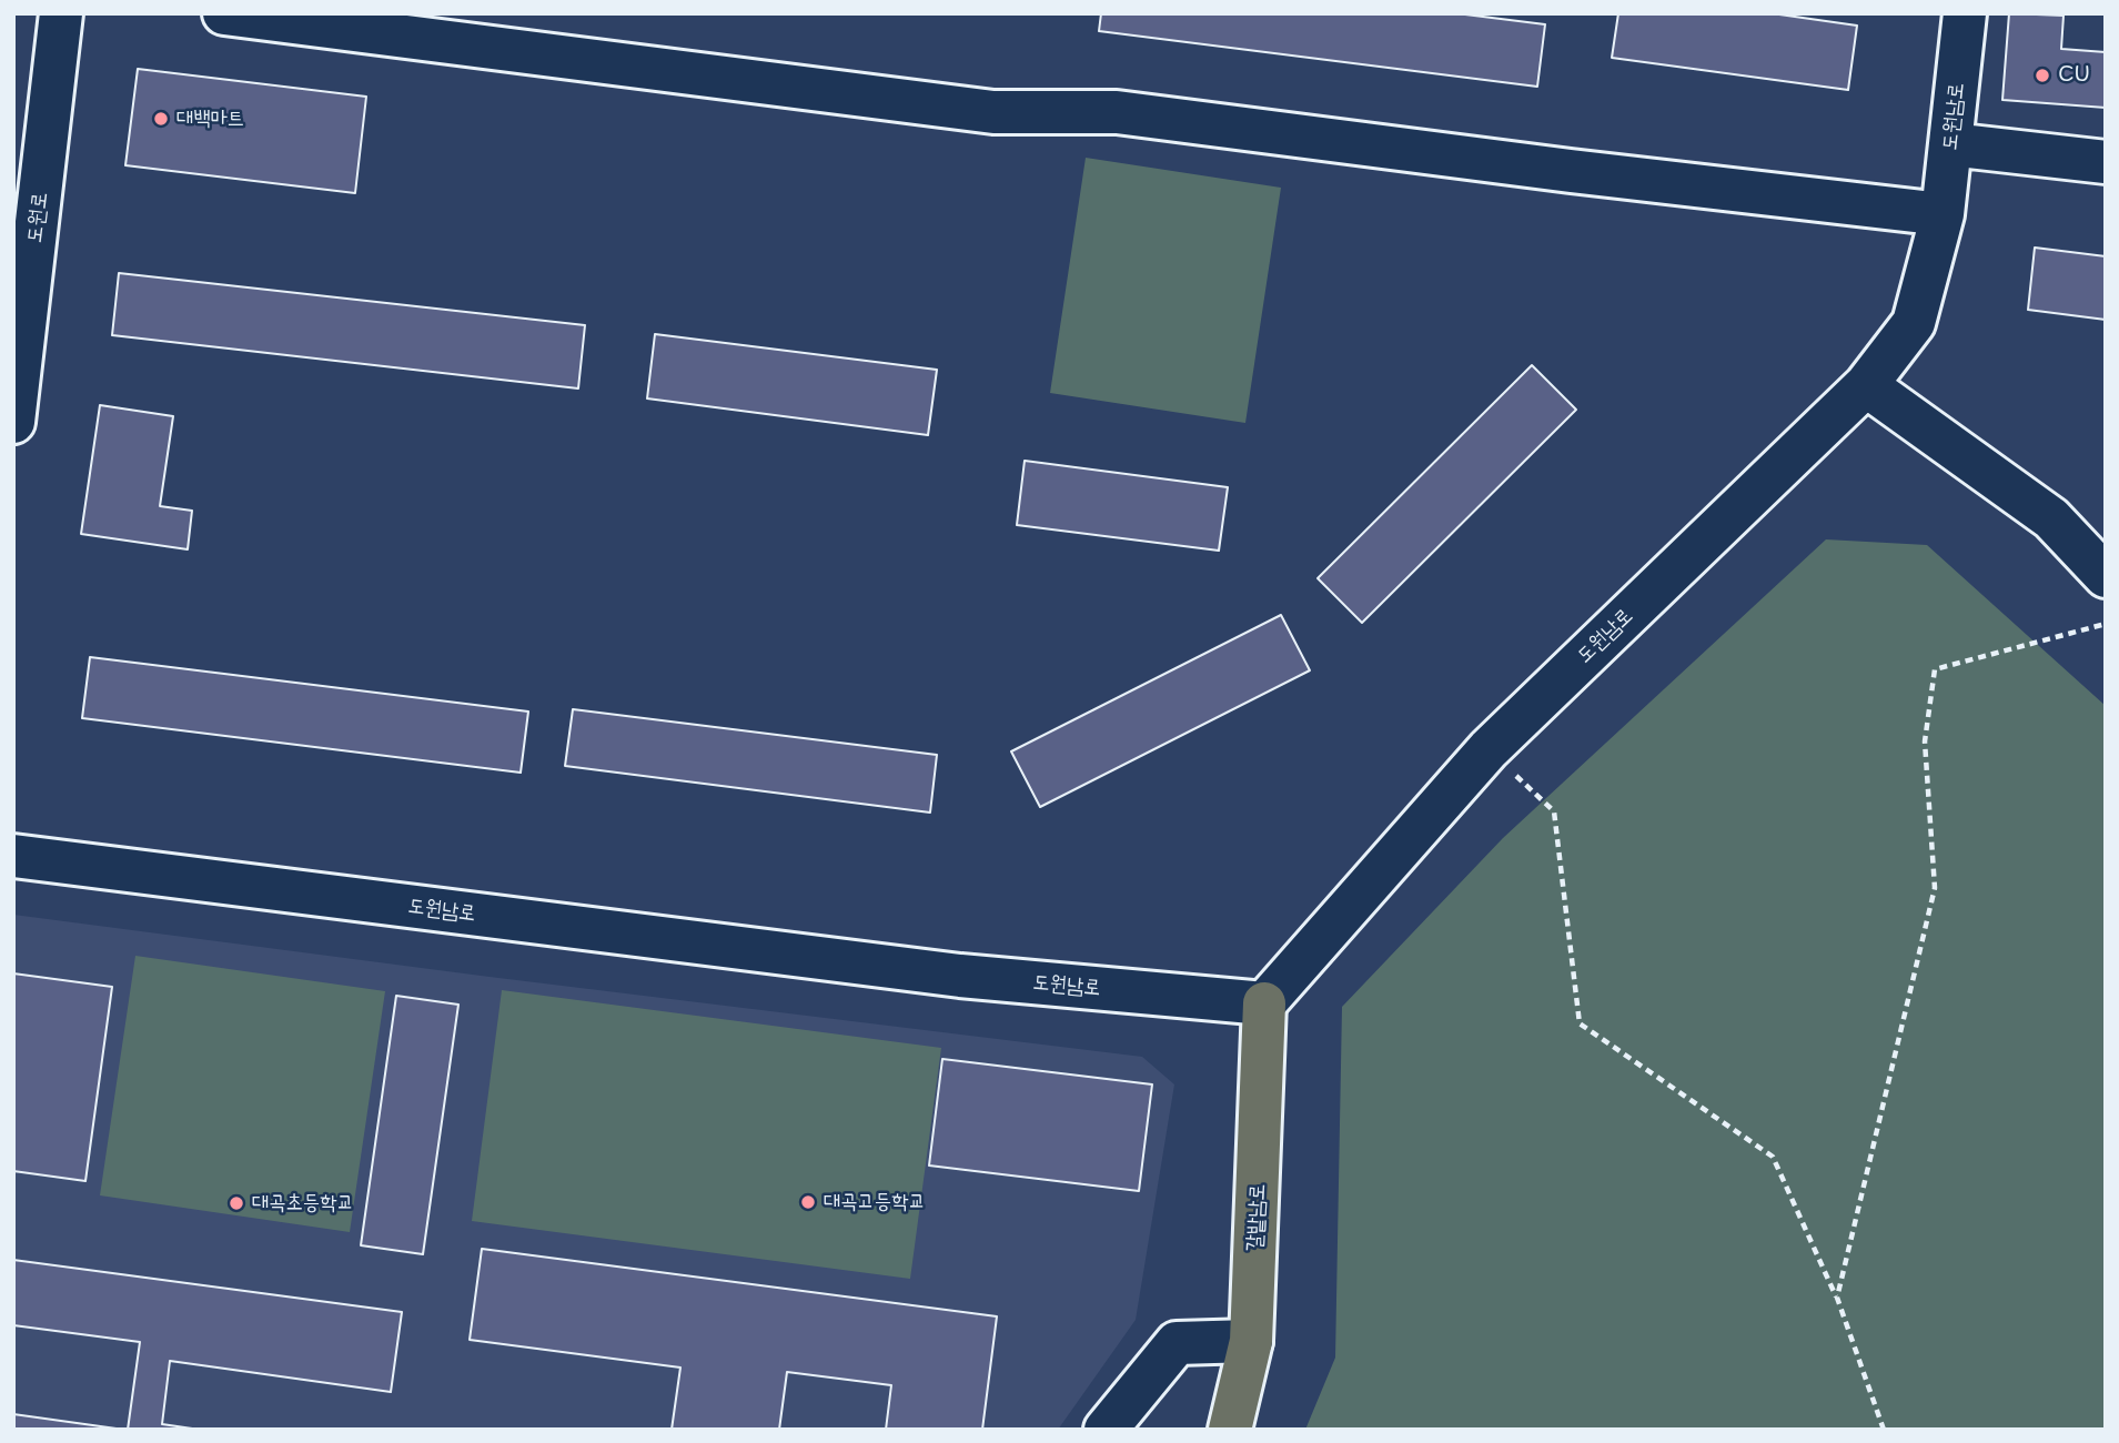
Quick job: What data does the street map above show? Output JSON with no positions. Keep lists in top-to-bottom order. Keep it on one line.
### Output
{"streets":{"main road":["갈밭남로"],"street":["도원남로","도원로"]},"crossings":[["도원남로","갈밭남로"]],"places":["CU","대백마트","대곡고등학교","대곡초등학교"]}
